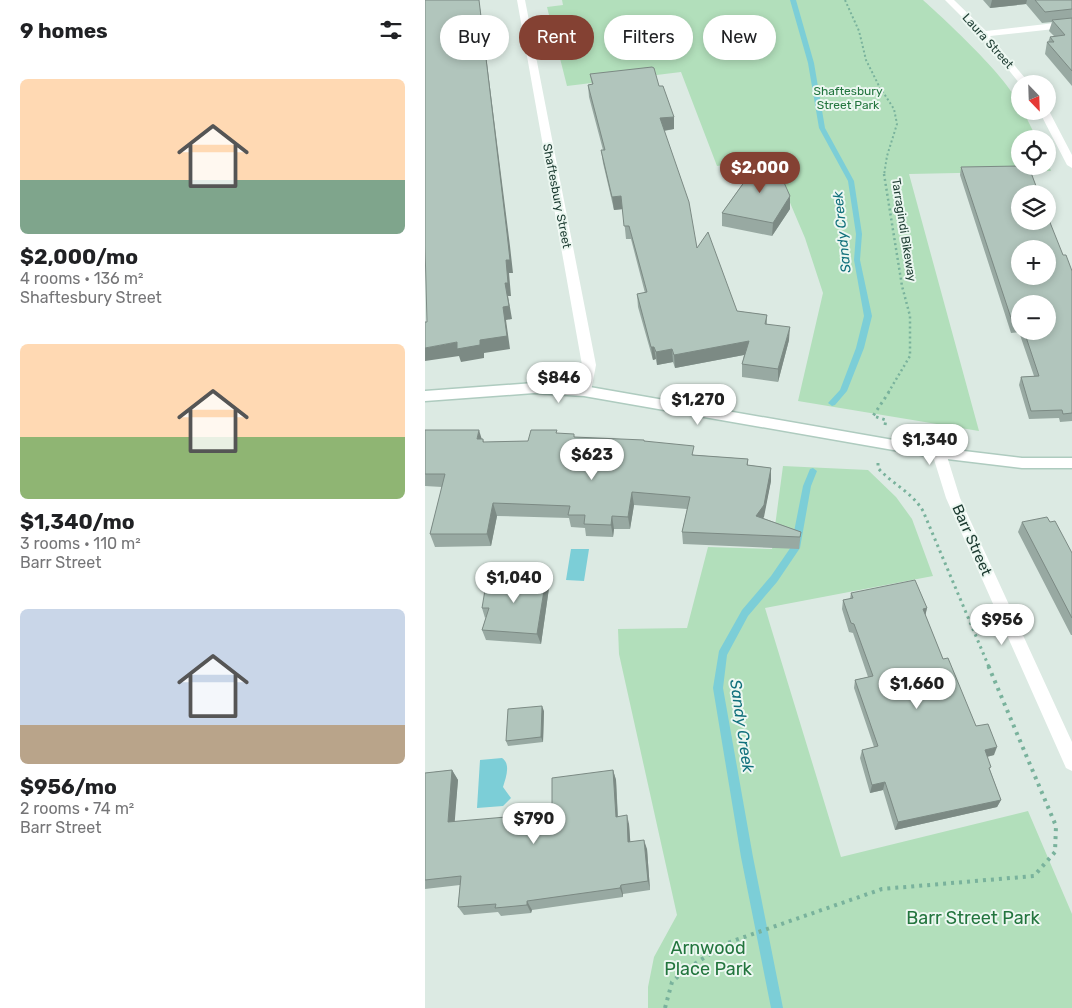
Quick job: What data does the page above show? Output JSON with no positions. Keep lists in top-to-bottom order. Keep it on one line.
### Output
{"streets":{"street":["Laura Street","Shaftesbury Street","Barr Street"],"path":["Tarragindi Bikeway"]},"water":["Sandy Creek"],"parks":["Shaftesbury Street Park","Barr Street Park","Arnwood Place Park"],"north":"bottom right","page":{"heading":"9 homes","chip":["Buy","Rent","Filters","New"],"list":[{"name":"$2,000/mo","note":"4 rooms · 136 m² · Shaftesbury Street"},{"name":"$1,340/mo","note":"3 rooms · 110 m² · Barr Street"},{"name":"$956/mo","note":"2 rooms · 74 m² · Barr Street"}],"map_buttons":["+","−"],"price":["$2,000","$846","$1,270","$1,340","$623","$1,040","$956","$1,660","$790"]}}
